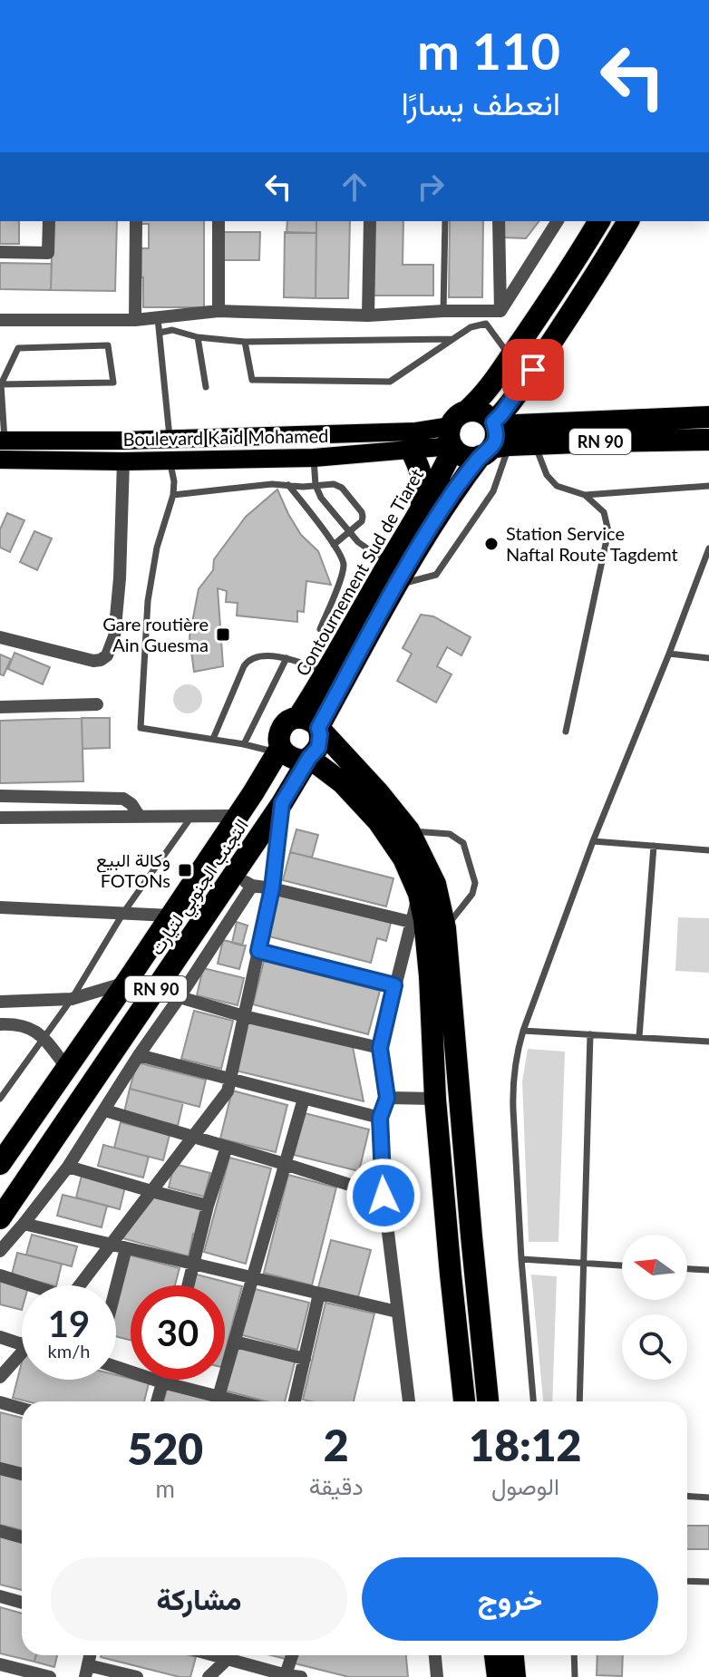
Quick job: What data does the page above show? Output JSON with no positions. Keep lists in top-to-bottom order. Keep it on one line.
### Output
{"streets":{"highway":["RN 90","Contournement Sud de Tiaret","التجنب الجنوبي لتيارت"],"main road":["Boulevard Kaid Mohamed"]},"crossings":[["Boulevard Kaid Mohamed","RN 90"],["Boulevard Kaid Mohamed","Contournement Sud de Tiaret"],["RN 90","Contournement Sud de Tiaret"],["Contournement Sud de Tiaret","التجنب الجنوبي لتيارت"]],"places":{"other":["Station Service Naftal Route Tagdemt"],"transit":["Gare routière Ain Guesma","وكالة البيع FOTONs"]},"north":"left","page":{"turn":["110 m","انعطف يسارًا"],"speed":"19 km/h","limit":"30","eta":["18:12","الوصول","2","دقيقة","520","m"],"buttons":["خروج","مشاركة"]}}
